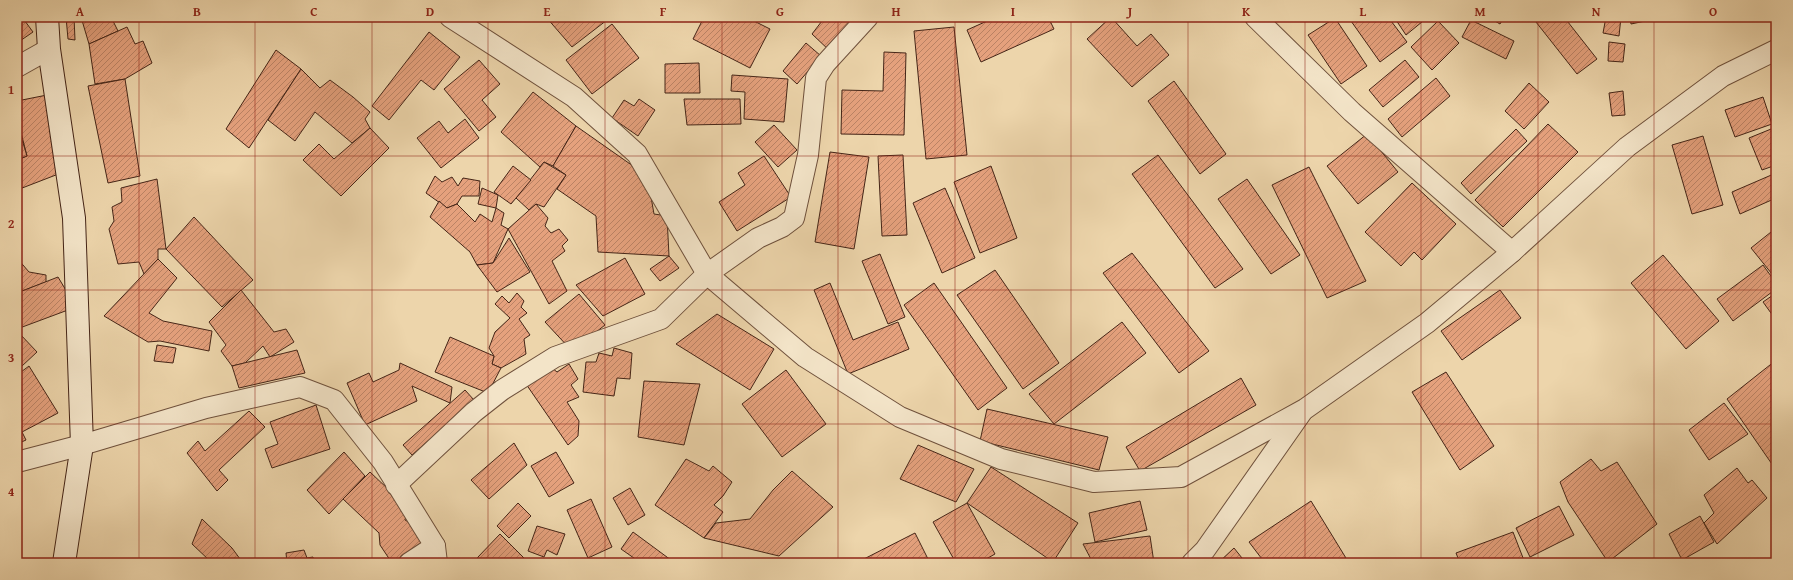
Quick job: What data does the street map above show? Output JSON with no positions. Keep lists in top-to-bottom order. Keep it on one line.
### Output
{"grid":{"columns":["A","B","C","D","E","F","G","H","I","J","K","L","M","N","O"],"rows":["1","2","3","4"]}}
